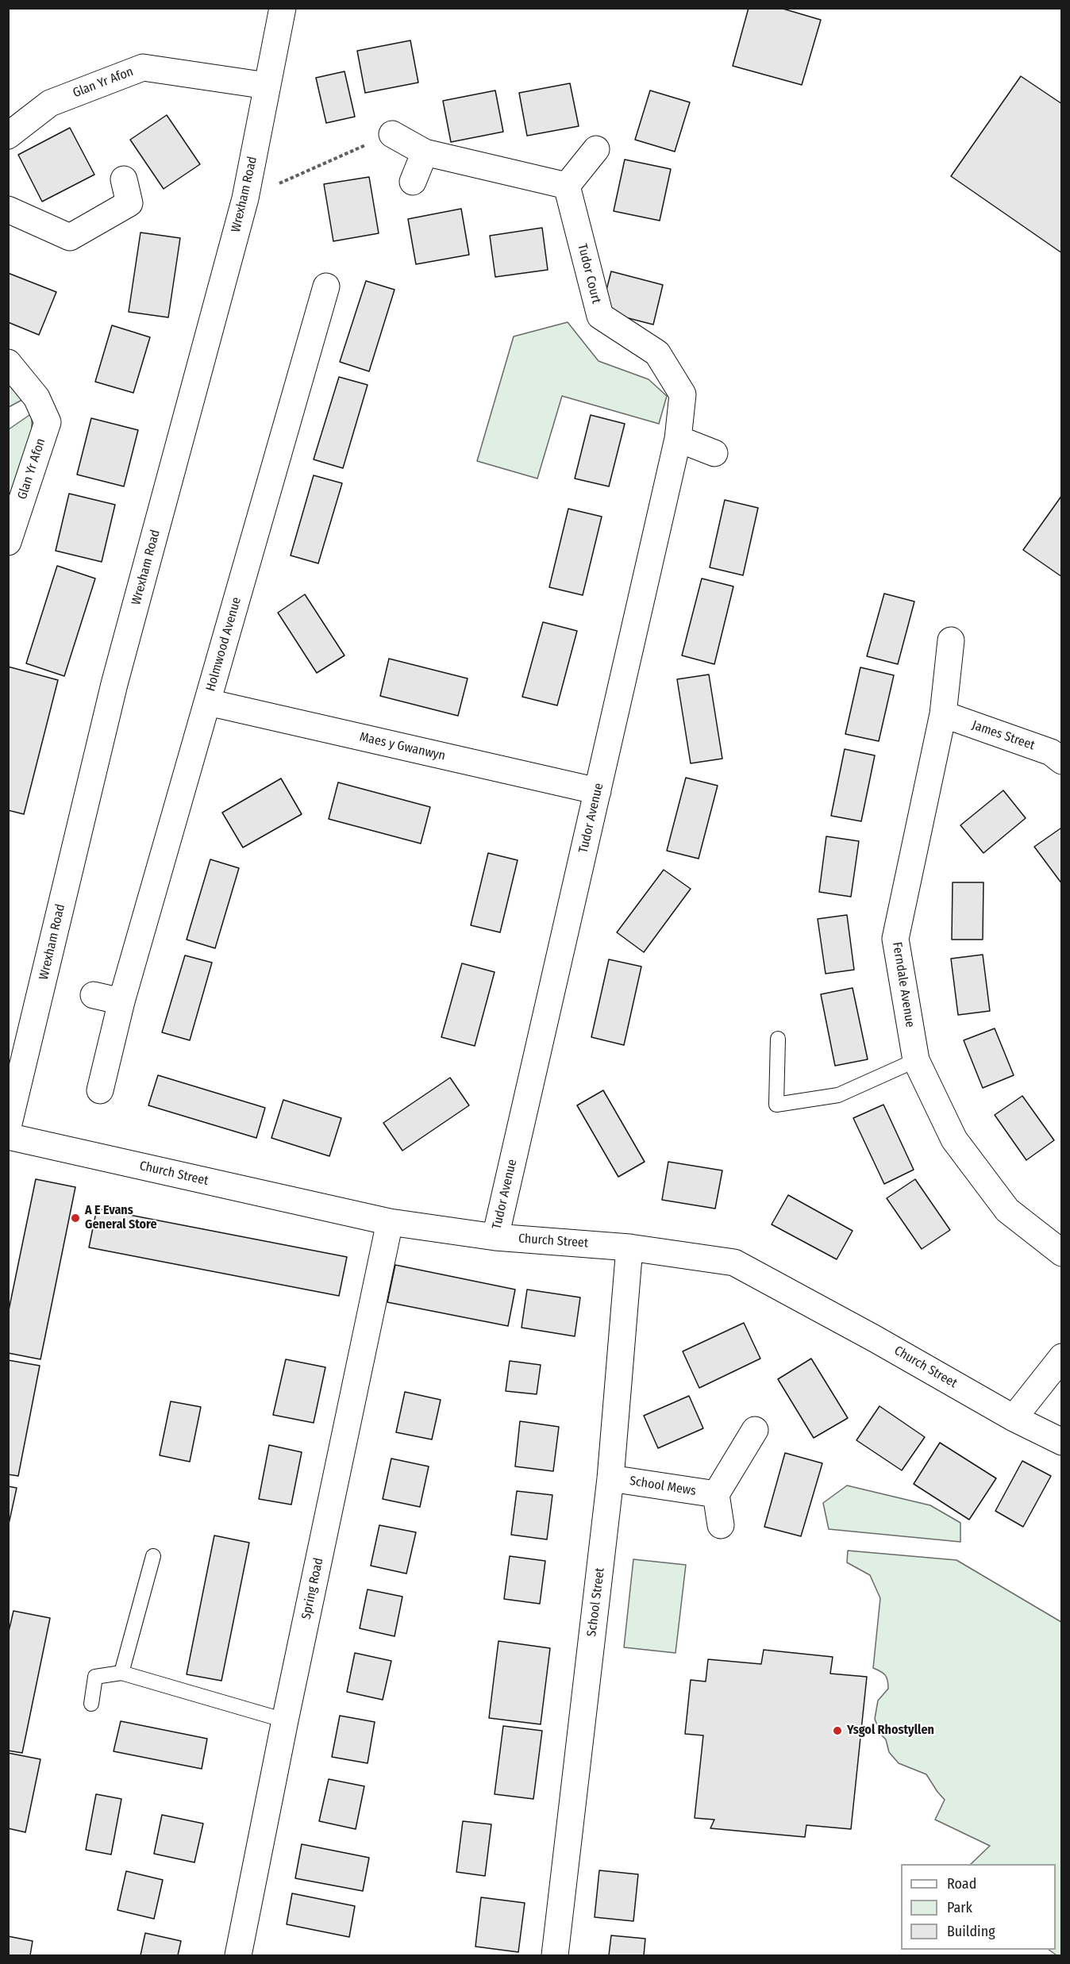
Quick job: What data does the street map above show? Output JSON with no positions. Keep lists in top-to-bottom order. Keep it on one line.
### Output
{"streets":{"street":["Glan Yr Afon","Wrexham Road","Tudor Court","Holmwood Avenue","James Street","Maes y Gwanwyn","Tudor Avenue","Ferndale Avenue","Church Street","School Mews","Spring Road","School Street"]},"crossings":[["Glan Yr Afon","Wrexham Road"],["Tudor Court","Tudor Avenue"],["Holmwood Avenue","Maes y Gwanwyn"],["James Street","Ferndale Avenue"],["Maes y Gwanwyn","Tudor Avenue"],["Tudor Avenue","Church Street"],["Church Street","Spring Road"],["Church Street","School Street"],["School Mews","School Street"]],"places":["A E Evans General Store","Ysgol Rhostyllen"],"legend":["Road","Park","Building"]}
